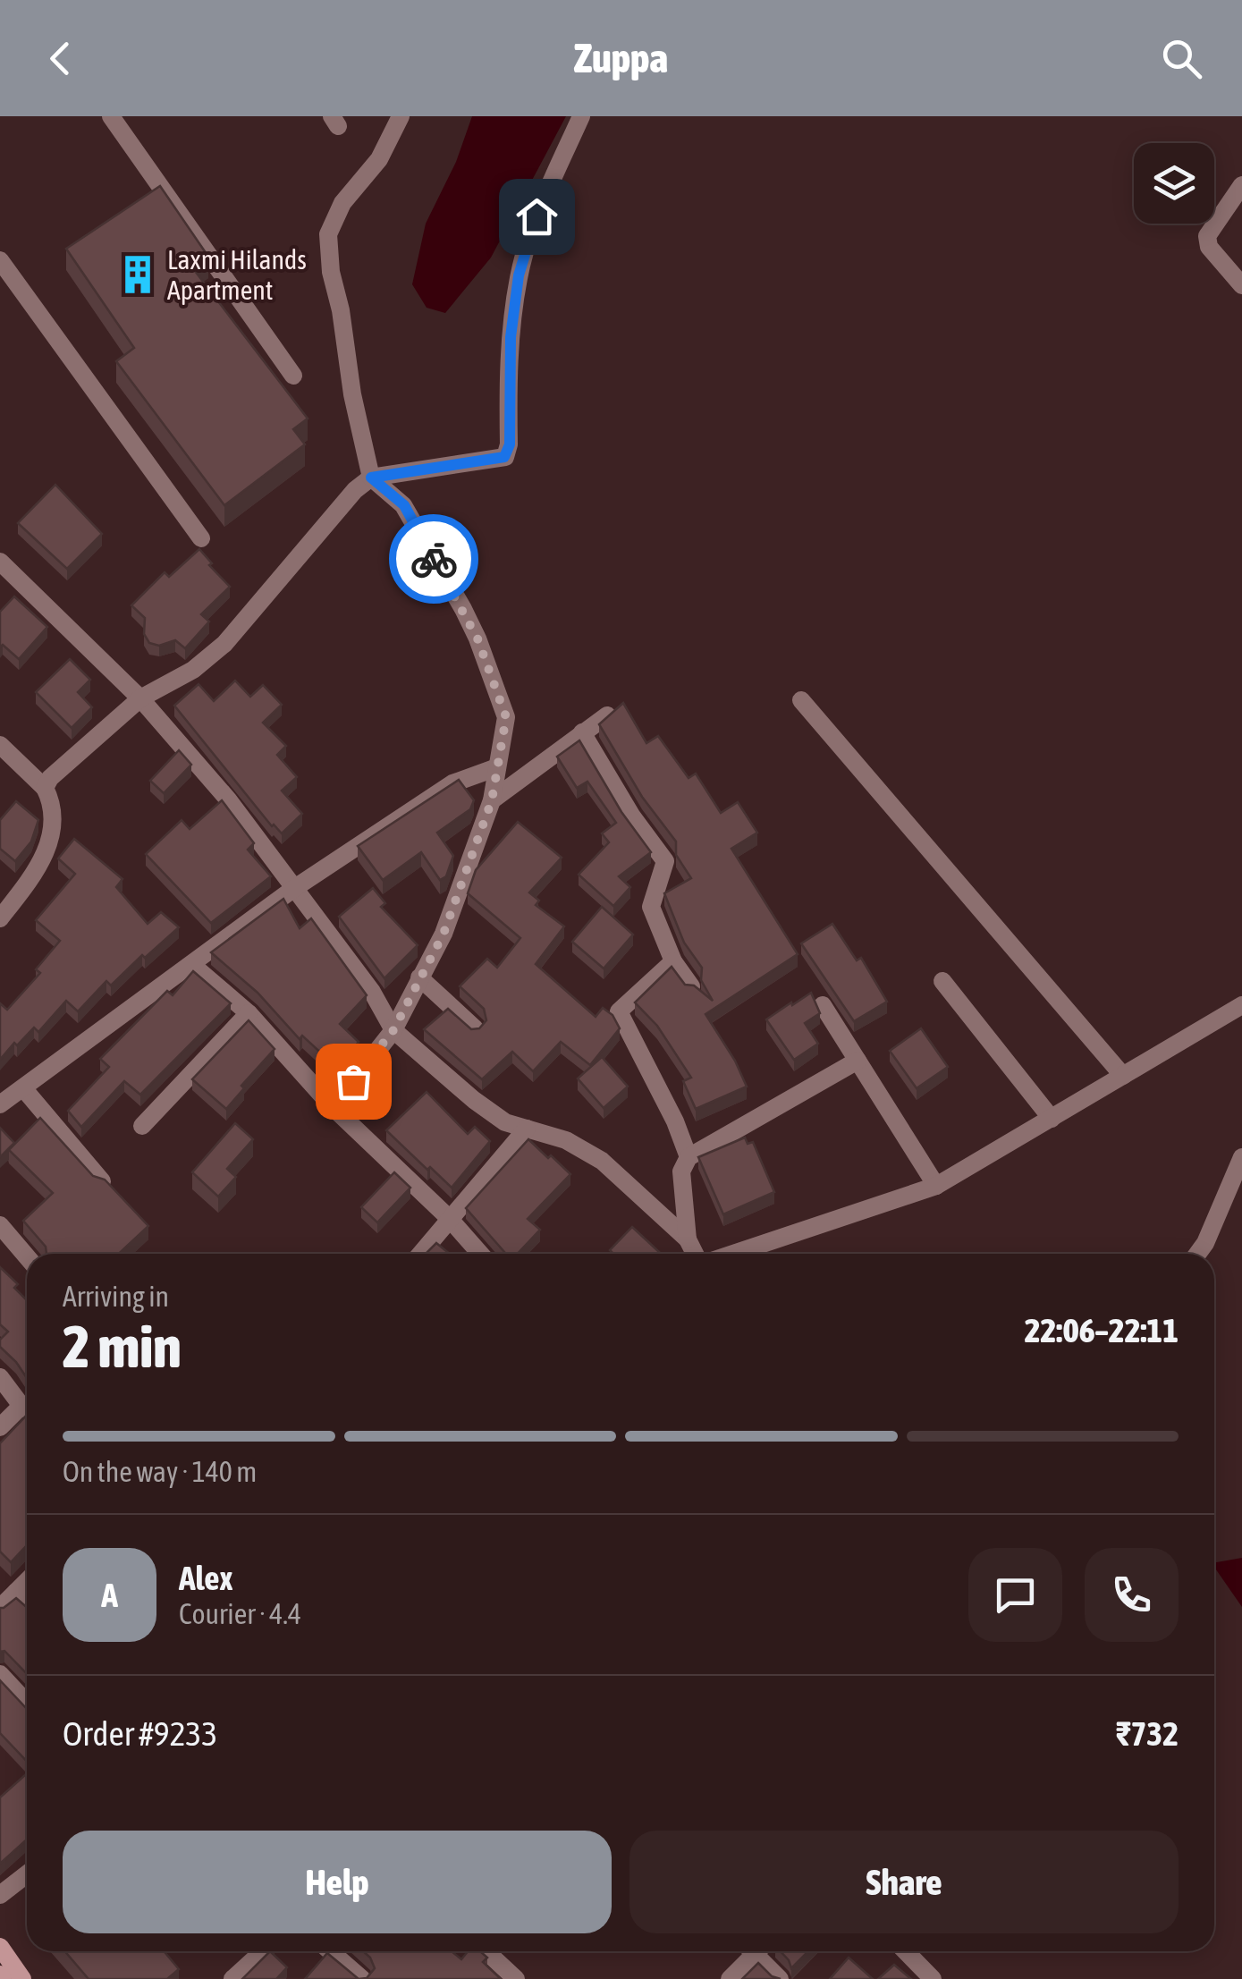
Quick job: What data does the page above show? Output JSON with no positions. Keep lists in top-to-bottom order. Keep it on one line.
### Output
{"places":{"building":["Laxmi Hilands Apartment"]},"page":{"header":"Zuppa","heading":["2 min","Arriving in","22:06–22:11"],"panel":["Alex","Courier · 4.4","Order #9233","₹732"],"bar":"On the way · 140 m","round":"A","buttons":["Help","Share"]}}
